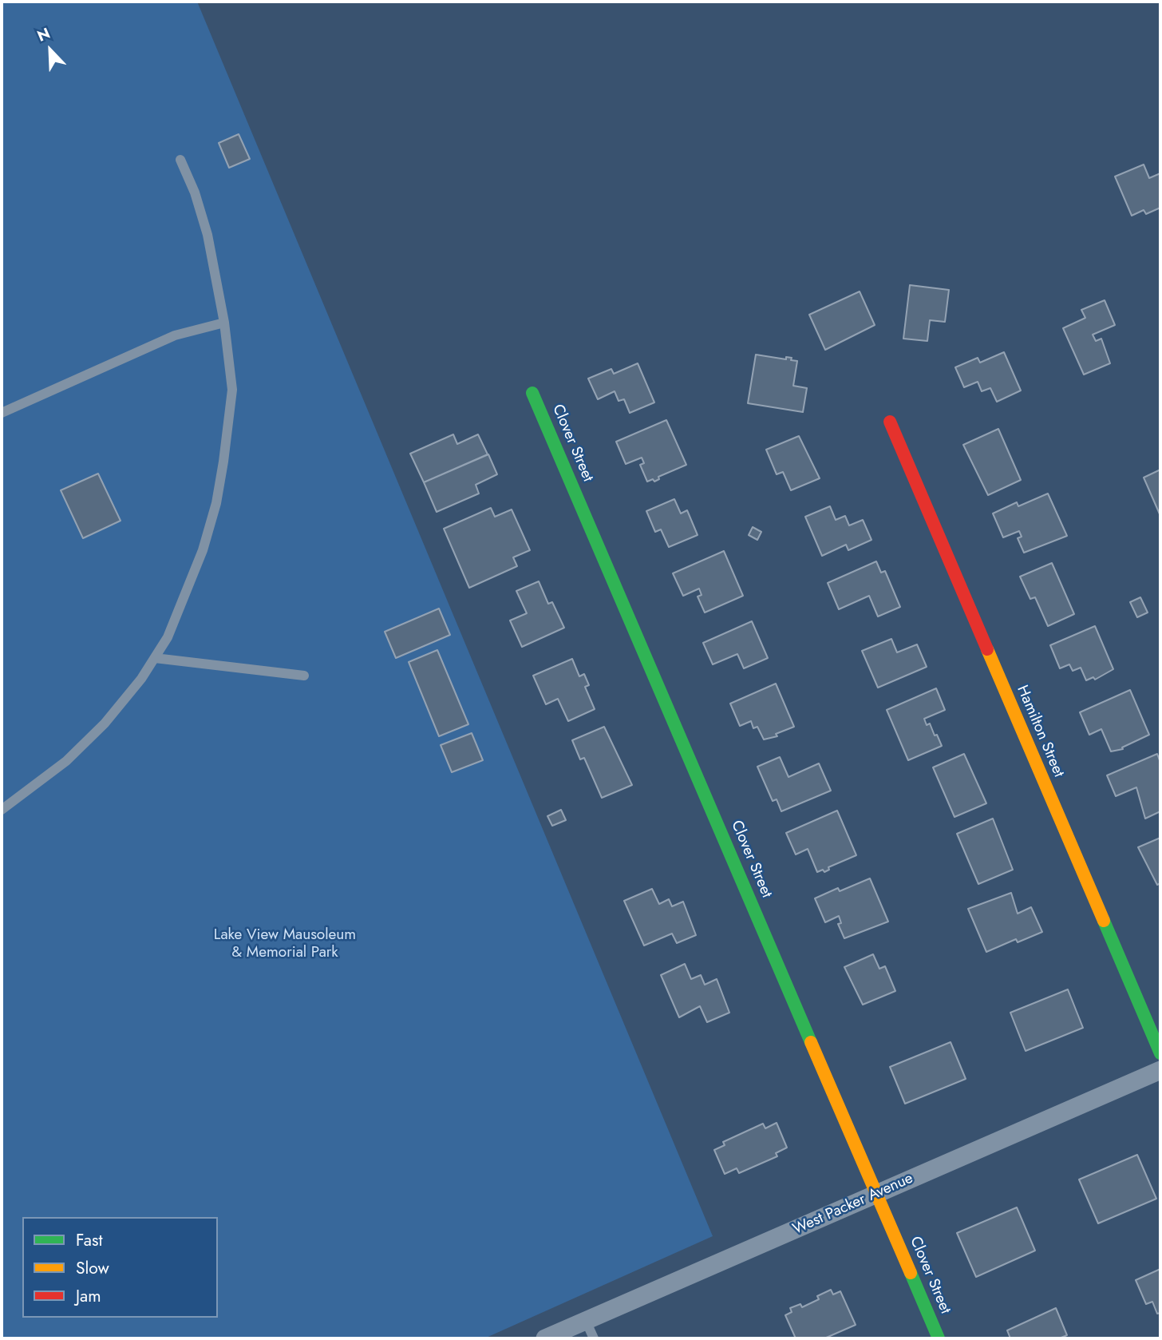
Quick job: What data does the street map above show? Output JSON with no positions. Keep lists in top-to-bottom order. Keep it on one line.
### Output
{"streets":{"street":["Clover Street","Hamilton Street","West Packer Avenue"]},"crossings":[["Clover Street","West Packer Avenue"]],"parks":["Lake View Mausoleum & Memorial Park"],"legend":["Fast","Slow","Jam"],"north":"top left"}
